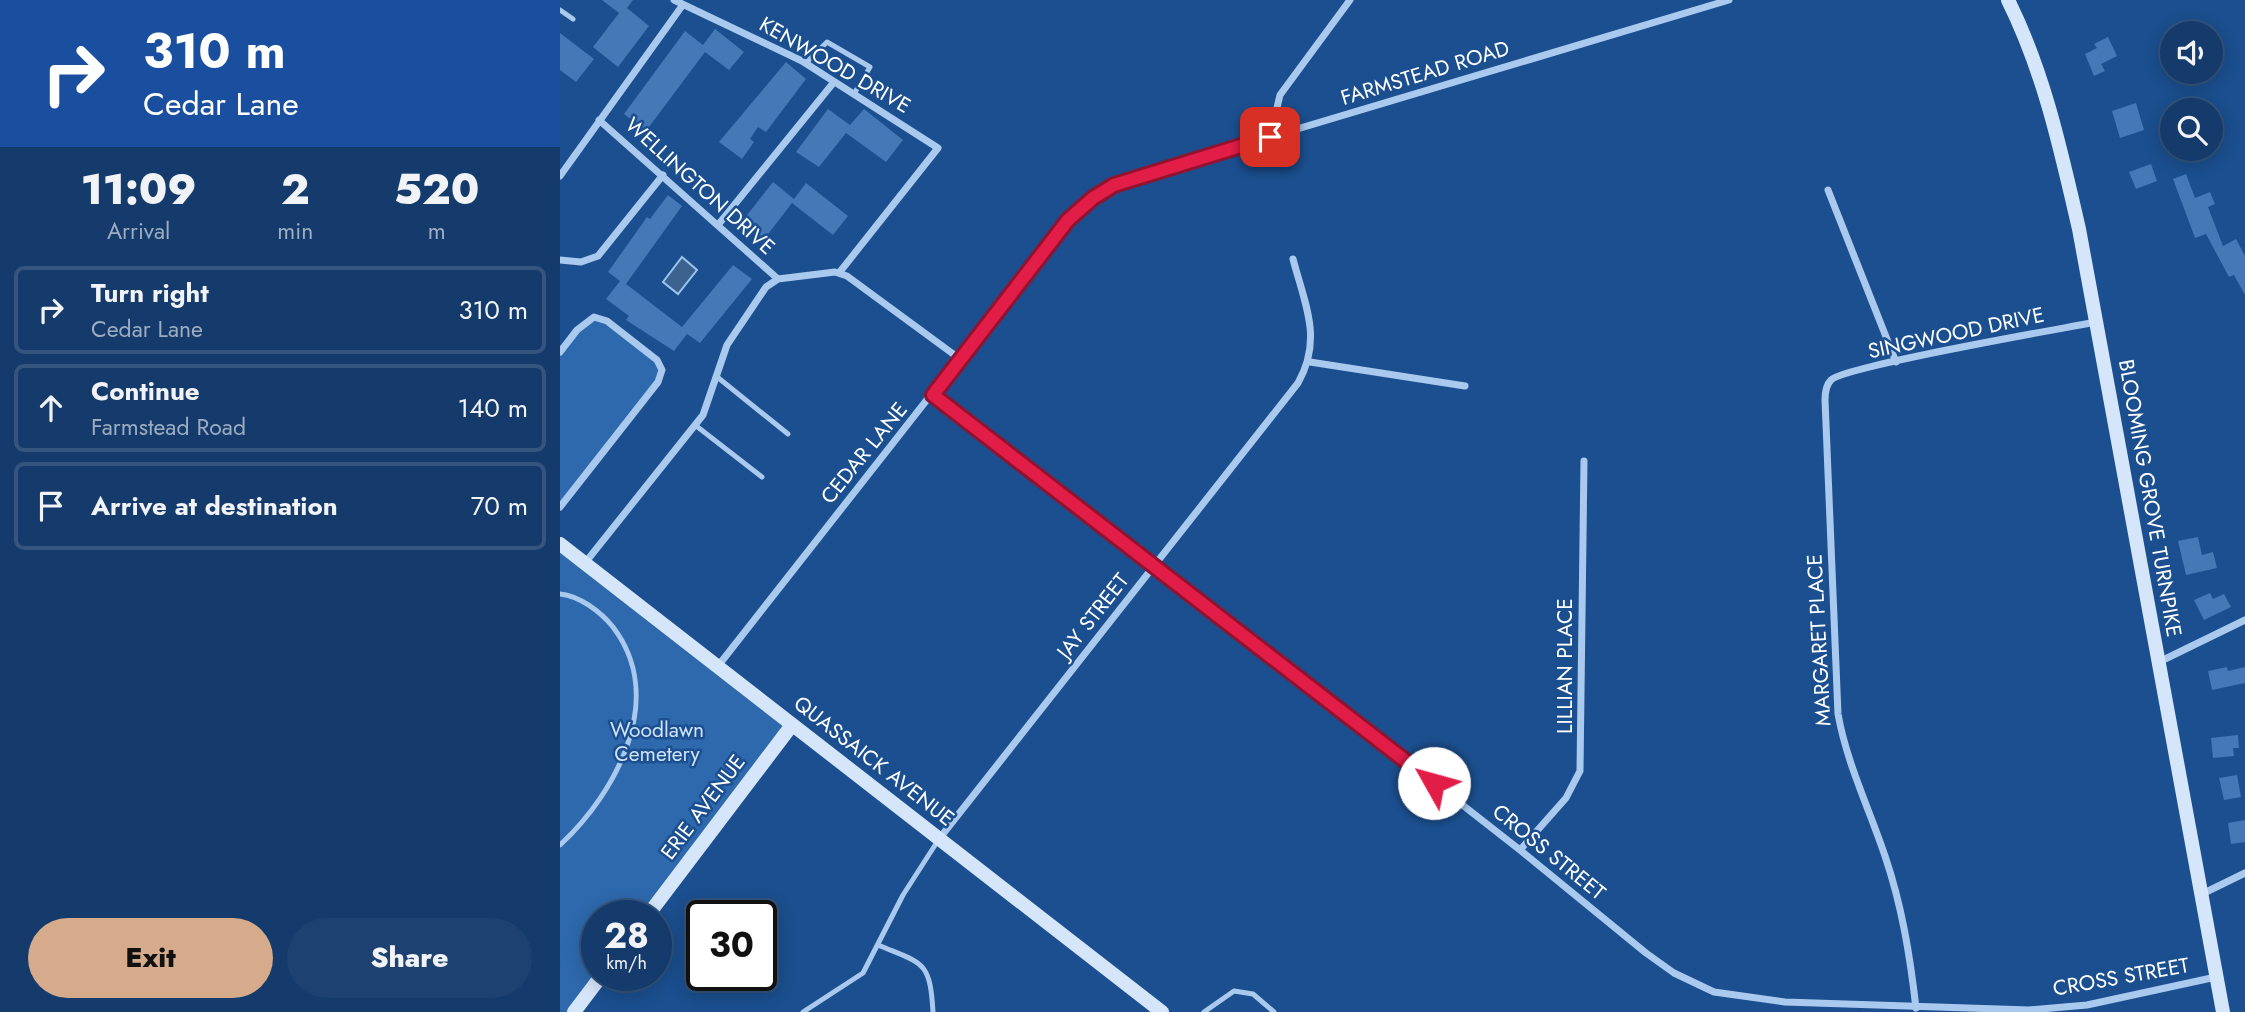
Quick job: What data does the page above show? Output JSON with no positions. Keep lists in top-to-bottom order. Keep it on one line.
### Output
{"streets":{"street":["KENWOOD DRIVE","FARMSTEAD ROAD","WELLINGTON DRIVE","SINGWOOD DRIVE","CEDAR LANE","BLOOMING GROVE TURNPIKE","JAY STREET","MARGARET PLACE","LILLIAN PLACE","QUASSAICK AVENUE","ERIE AVENUE","CROSS STREET"]},"crossings":[["FARMSTEAD ROAD","CEDAR LANE"],["SINGWOOD DRIVE","BLOOMING GROVE TURNPIKE"],["SINGWOOD DRIVE","MARGARET PLACE"],["CEDAR LANE","QUASSAICK AVENUE"],["CEDAR LANE","CROSS STREET"],["BLOOMING GROVE TURNPIKE","CROSS STREET"],["JAY STREET","QUASSAICK AVENUE"],["JAY STREET","CROSS STREET"],["MARGARET PLACE","CROSS STREET"],["LILLIAN PLACE","CROSS STREET"],["QUASSAICK AVENUE","ERIE AVENUE"]],"parks":["Woodlawn Cemetery"],"page":{"turn":["310 m","Cedar Lane"],"eta":["11:09","Arrival","2","min","520","m"],"list":[{"name":"Turn right","note":"Cedar Lane","value":"310 m"},{"name":"Continue","note":"Farmstead Road","value":"140 m"},{"name":"Arrive at destination","value":"70 m"}],"speed":"28 km/h","limit":"30","buttons":["Exit","Share"]}}
